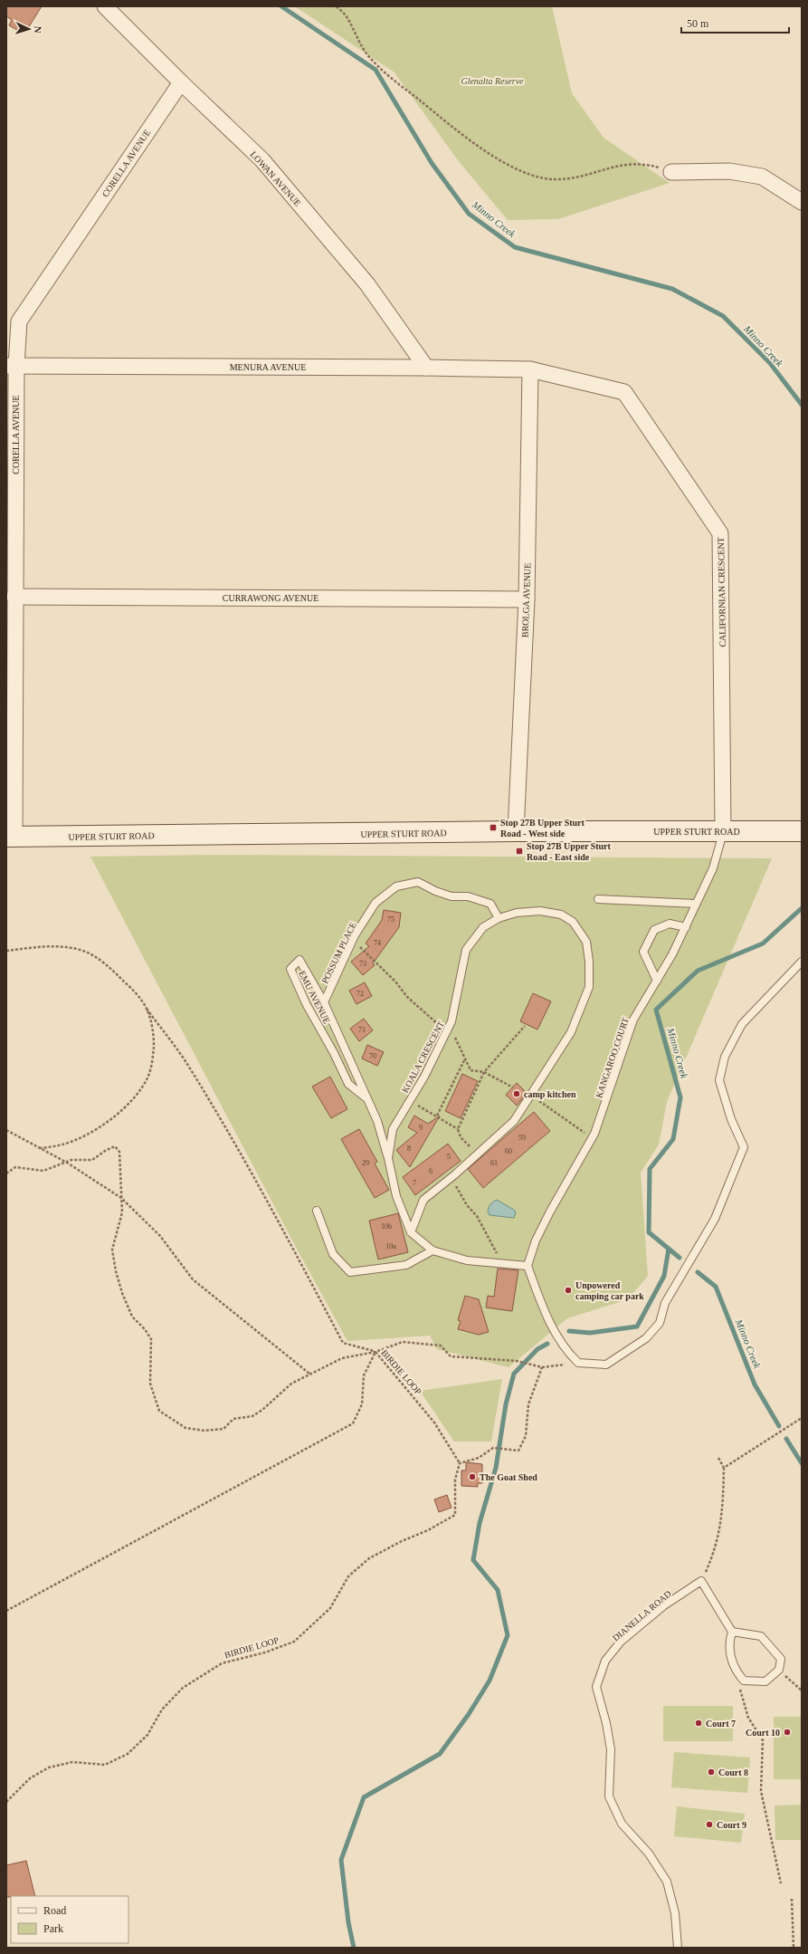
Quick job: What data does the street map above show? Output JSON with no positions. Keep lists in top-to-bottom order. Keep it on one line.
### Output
{"streets":{"main road":["UPPER STURT ROAD"],"street":["CORELLA AVENUE","LOWAN AVENUE","MENURA AVENUE","CALIFORNIAN CRESCENT","CURRAWONG AVENUE","BROLGA AVENUE"],"lane":["POSSUM PLACE","EMU AVENUE","KOALA CRESCENT","KANGAROO COURT","DIANELLA ROAD"],"path":["BIRDIE LOOP"]},"crossings":[["CORELLA AVENUE","LOWAN AVENUE"],["CORELLA AVENUE","MENURA AVENUE"],["CORELLA AVENUE","CURRAWONG AVENUE"],["CORELLA AVENUE","UPPER STURT ROAD"],["LOWAN AVENUE","MENURA AVENUE"],["MENURA AVENUE","CALIFORNIAN CRESCENT"],["MENURA AVENUE","BROLGA AVENUE"],["CALIFORNIAN CRESCENT","BROLGA AVENUE"],["CALIFORNIAN CRESCENT","UPPER STURT ROAD"],["CALIFORNIAN CRESCENT","KANGAROO COURT"],["CURRAWONG AVENUE","BROLGA AVENUE"],["BROLGA AVENUE","UPPER STURT ROAD"],["UPPER STURT ROAD","KANGAROO COURT"],["POSSUM PLACE","EMU AVENUE"],["POSSUM PLACE","KOALA CRESCENT"],["EMU AVENUE","KOALA CRESCENT"]],"water":["Minno Creek"],"parks":["Glenalta Reserve"],"places":{"transit":["Stop 27B Upper Sturt Road - West side","Stop 27B Upper Sturt Road - East side"],"other":["camp kitchen","Unpowered camping car park","The Goat Shed","Court 7","Court 10","Court 8","Court 9"]},"house_numbers":["75","74","73","72","71","70","9","59","8","60","5","29","61","6","7","10b","10a"],"legend":["Road","Park"],"scale_bar":"50 m","north":"right"}
